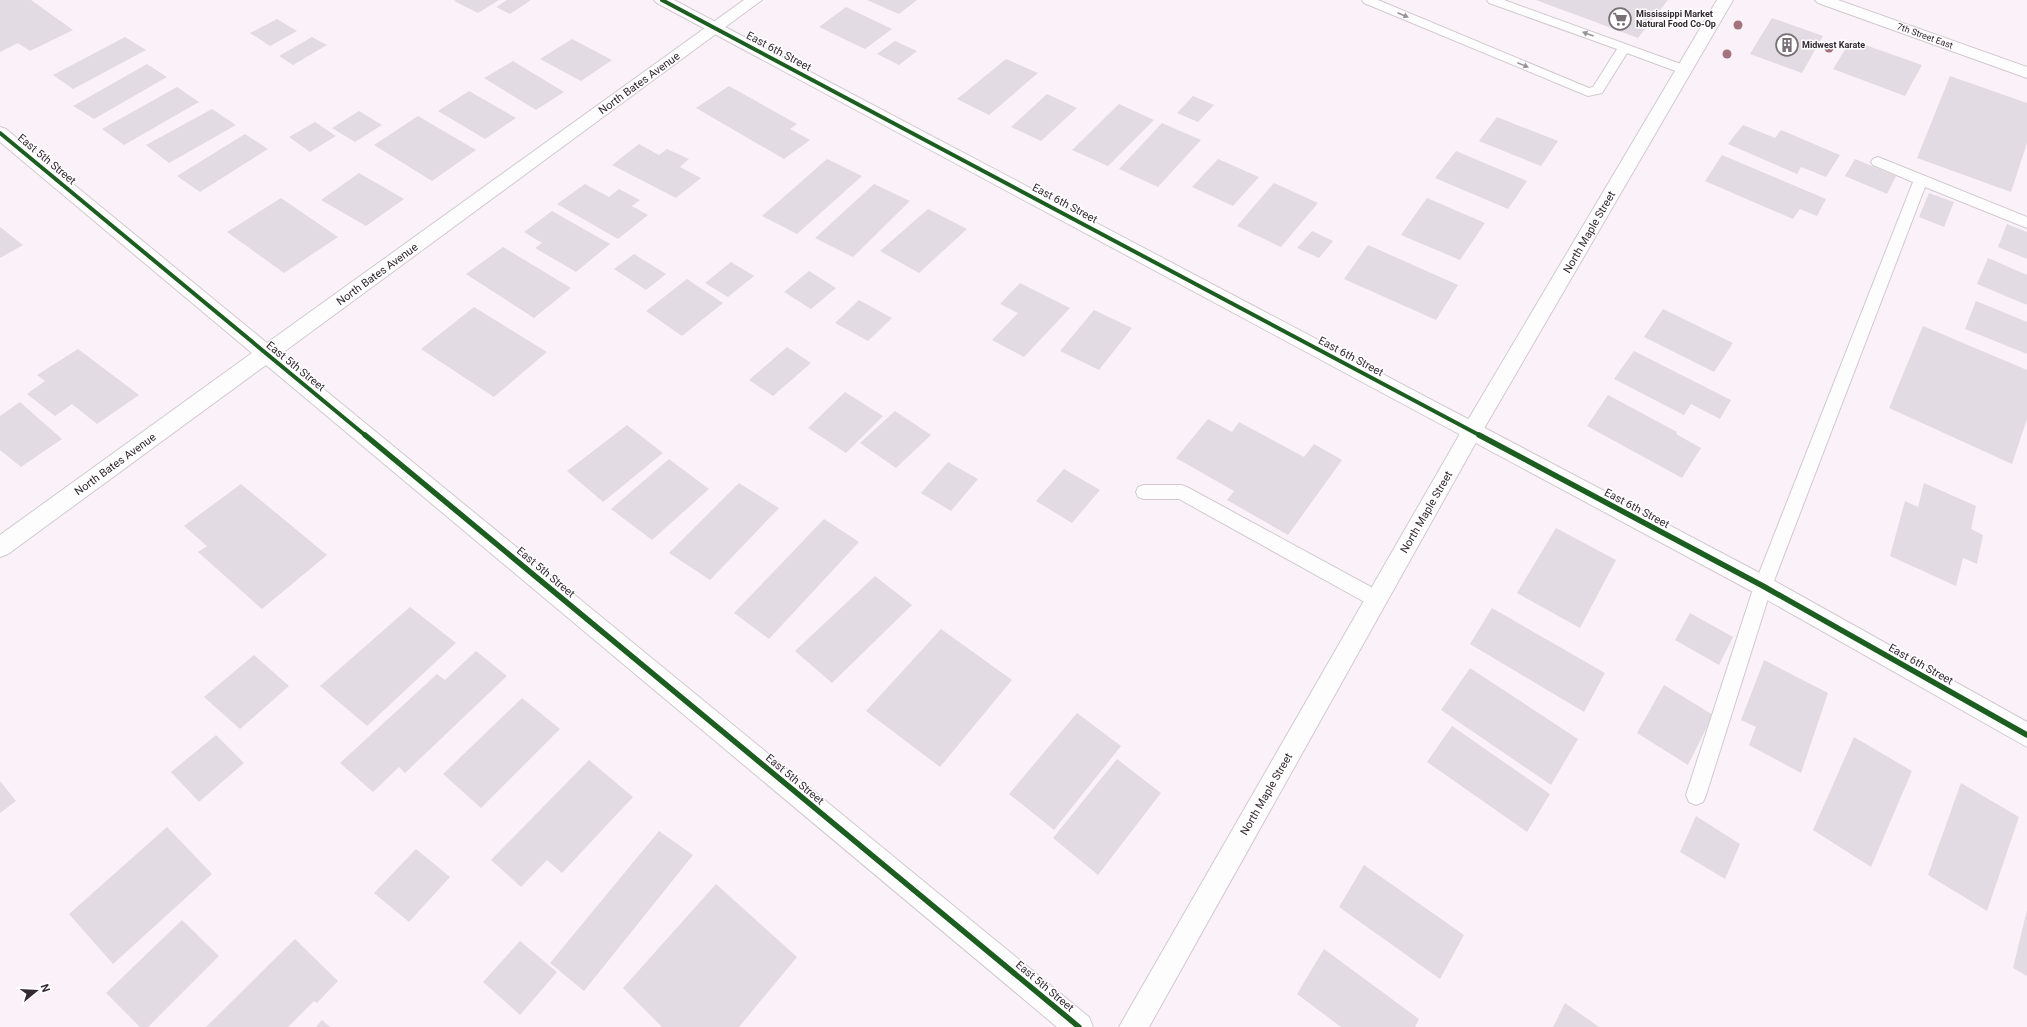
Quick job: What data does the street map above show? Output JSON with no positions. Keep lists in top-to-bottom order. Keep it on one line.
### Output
{"streets":{"street":["7th Street East","East 6th Street","North Bates Avenue","East 5th Street","North Maple Street"]},"crossings":[["East 6th Street","North Bates Avenue"],["East 6th Street","North Maple Street"],["North Bates Avenue","East 5th Street"]],"places":{"supermarket":["Mississippi Market Natural Food Co-Op"],"building":["Midwest Karate"]},"north":"right"}
